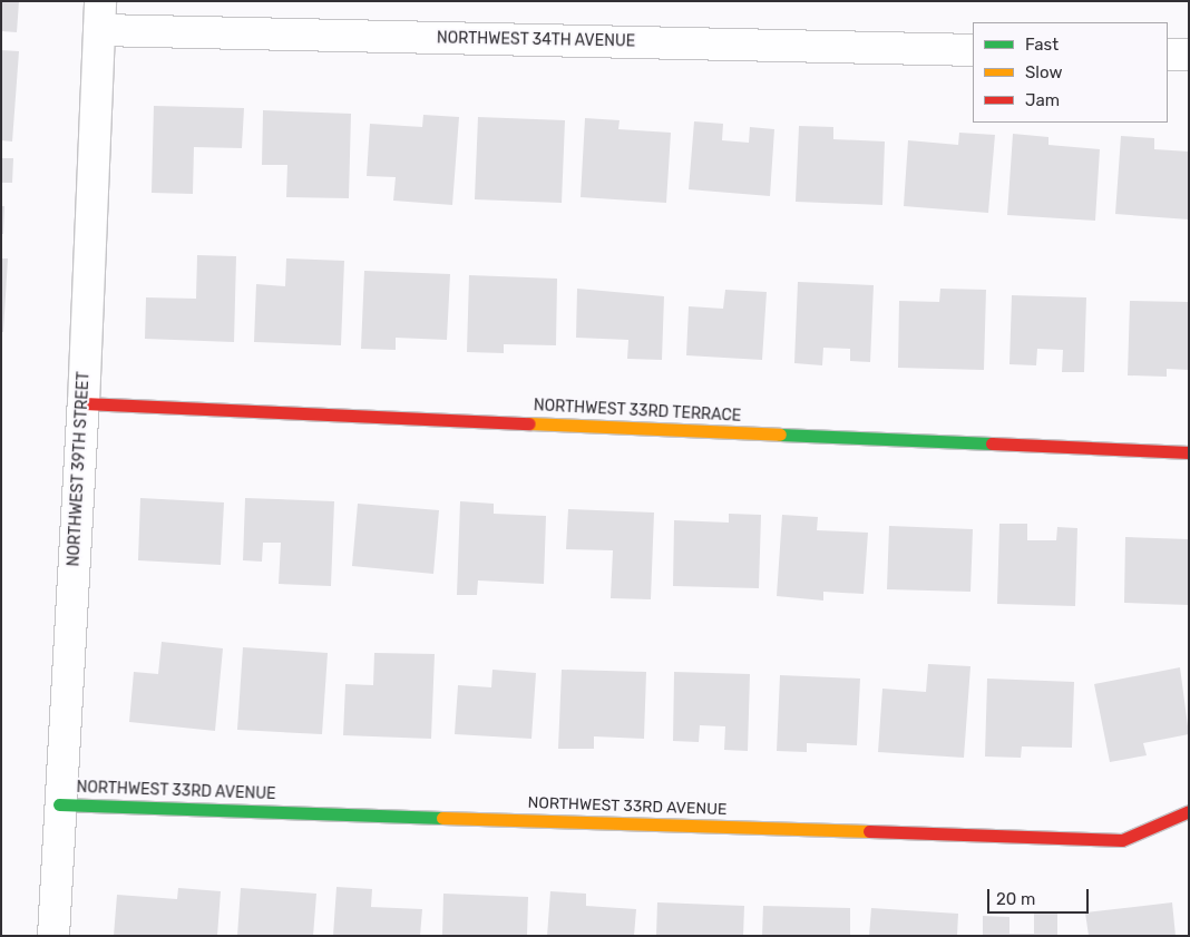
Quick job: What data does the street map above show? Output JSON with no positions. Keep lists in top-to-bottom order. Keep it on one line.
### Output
{"streets":{"street":["NORTHWEST 34TH AVENUE","NORTHWEST 33RD TERRACE","NORTHWEST 39TH STREET","NORTHWEST 33RD AVENUE"]},"crossings":[["NORTHWEST 34TH AVENUE","NORTHWEST 39TH STREET"],["NORTHWEST 33RD TERRACE","NORTHWEST 39TH STREET"],["NORTHWEST 39TH STREET","NORTHWEST 33RD AVENUE"]],"legend":["Fast","Slow","Jam"],"scale_bar":"20 m"}
